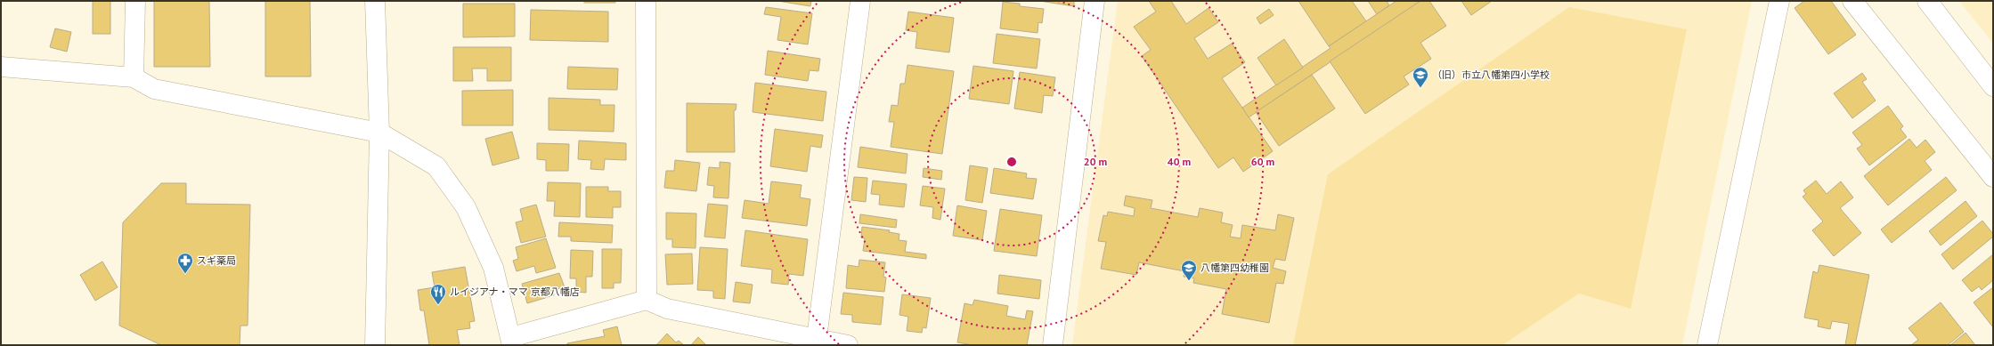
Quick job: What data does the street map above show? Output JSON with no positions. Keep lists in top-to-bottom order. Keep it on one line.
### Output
{"places":{"school or university":["（旧）市立八幡第四小学校","八幡第四幼稚園"],"pharmacy":["スギ薬局"],"restaurant":["ルイジアナ・ママ 京都八幡店"]},"rings":["20 m","40 m","60 m"]}
